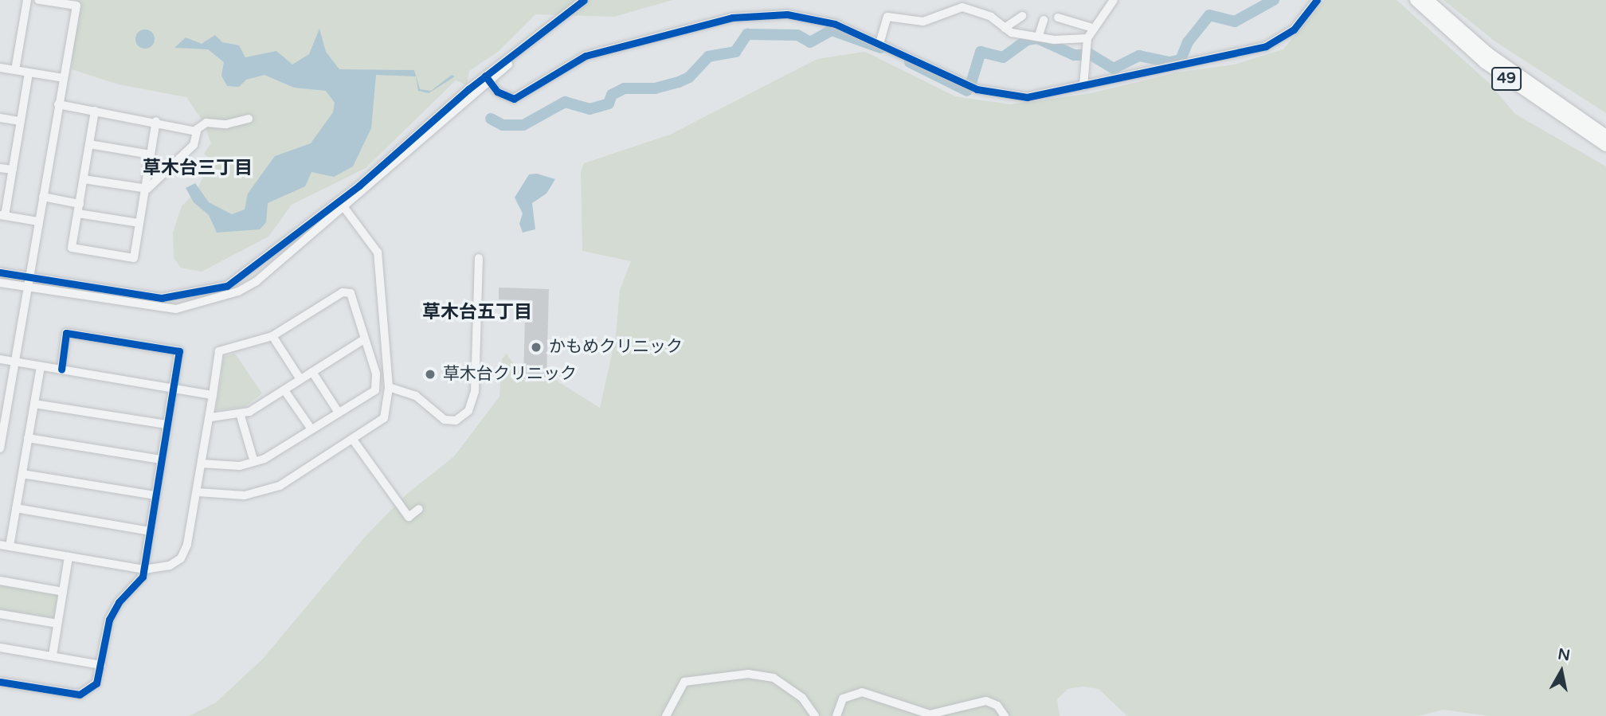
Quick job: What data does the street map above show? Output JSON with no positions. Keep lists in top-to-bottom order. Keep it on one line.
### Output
{"streets":{"highway":["49"]},"districts":["草木台三丁目","草木台五丁目"],"places":["かもめクリニック","草木台クリニック"],"north":"top"}
